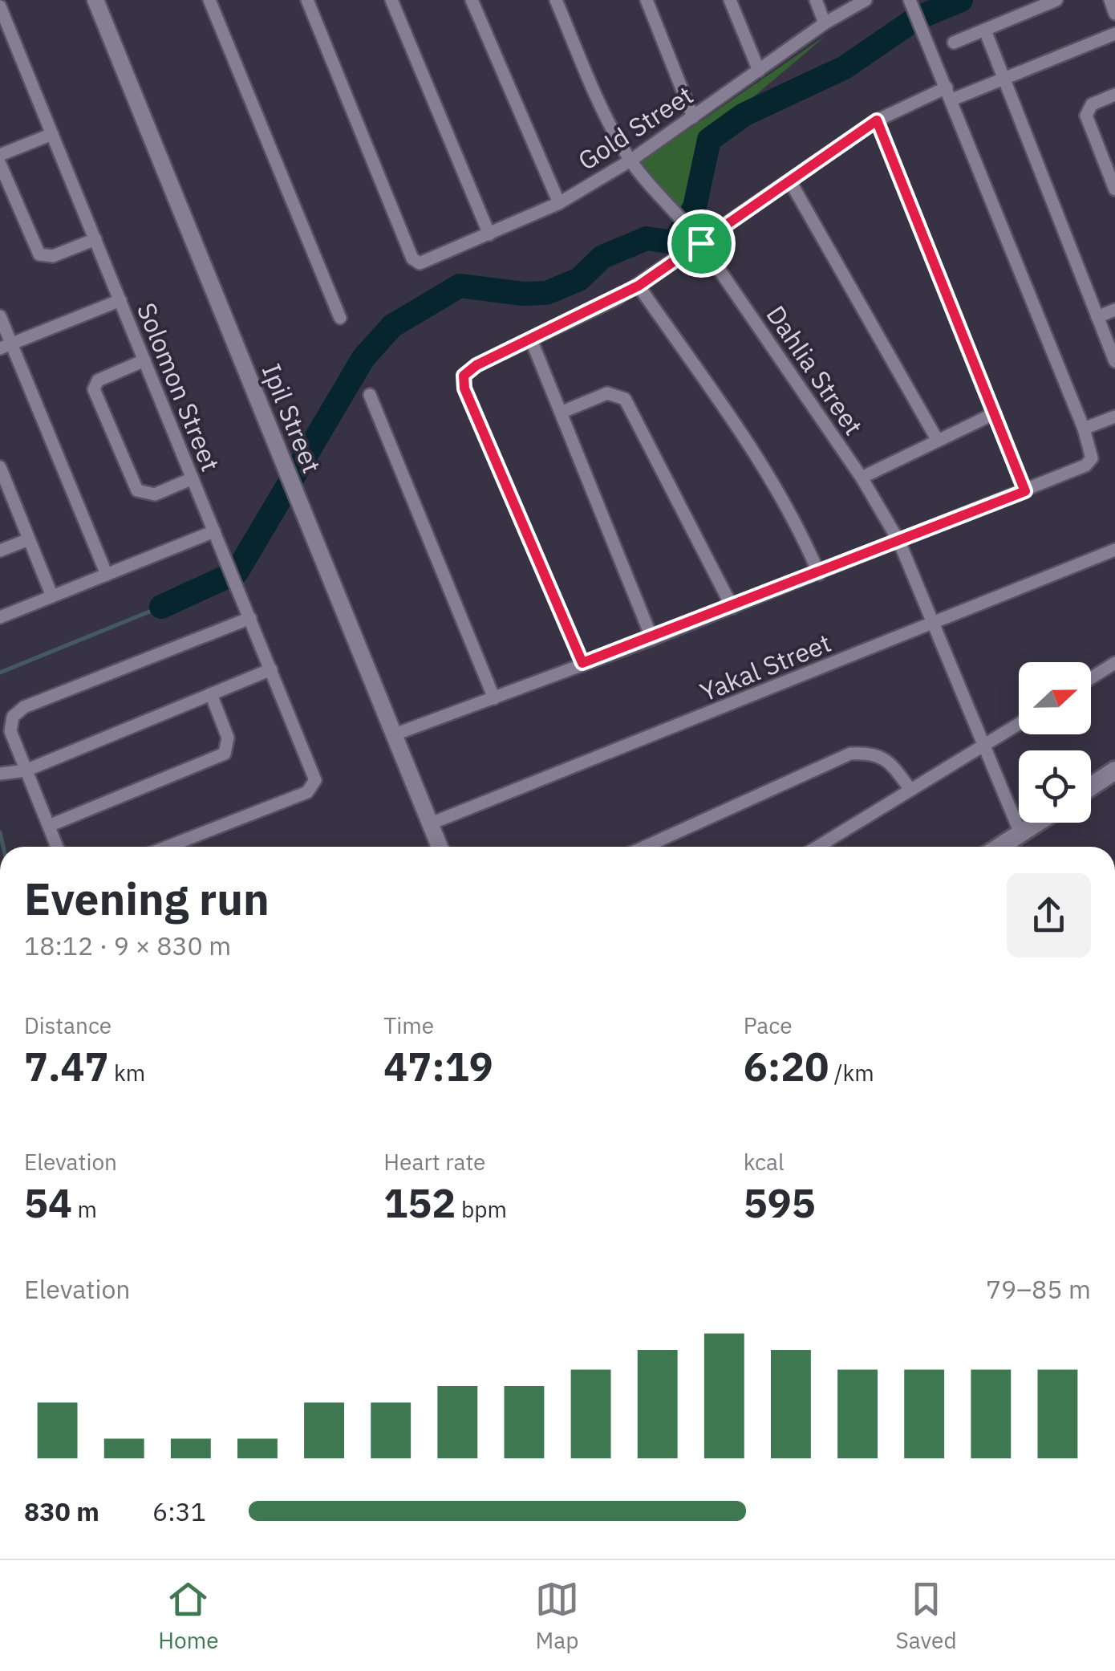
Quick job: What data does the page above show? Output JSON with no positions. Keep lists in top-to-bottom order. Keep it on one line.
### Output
{"streets":{"street":["Gold Street","Dahlia Street","Solomon Street","Ipil Street","Yakal Street"]},"crossings":[["Gold Street","Dahlia Street"],["Dahlia Street","Yakal Street"],["Ipil Street","Yakal Street"]],"north":"right","page":{"heading":["Evening run","18:12 · 9 × 830 m"],"stats":[["Distance","7.47 km"],["Time","47:19"],["Pace","6:20 /km"],["Elevation","54 m"],["Heart rate","152 bpm"],["kcal","595"]],"chart":["Elevation","79–85 m"],"list":[{"name":"830 m","note":"6:31"}],"tabs":["Home","Map","Saved"]}}
